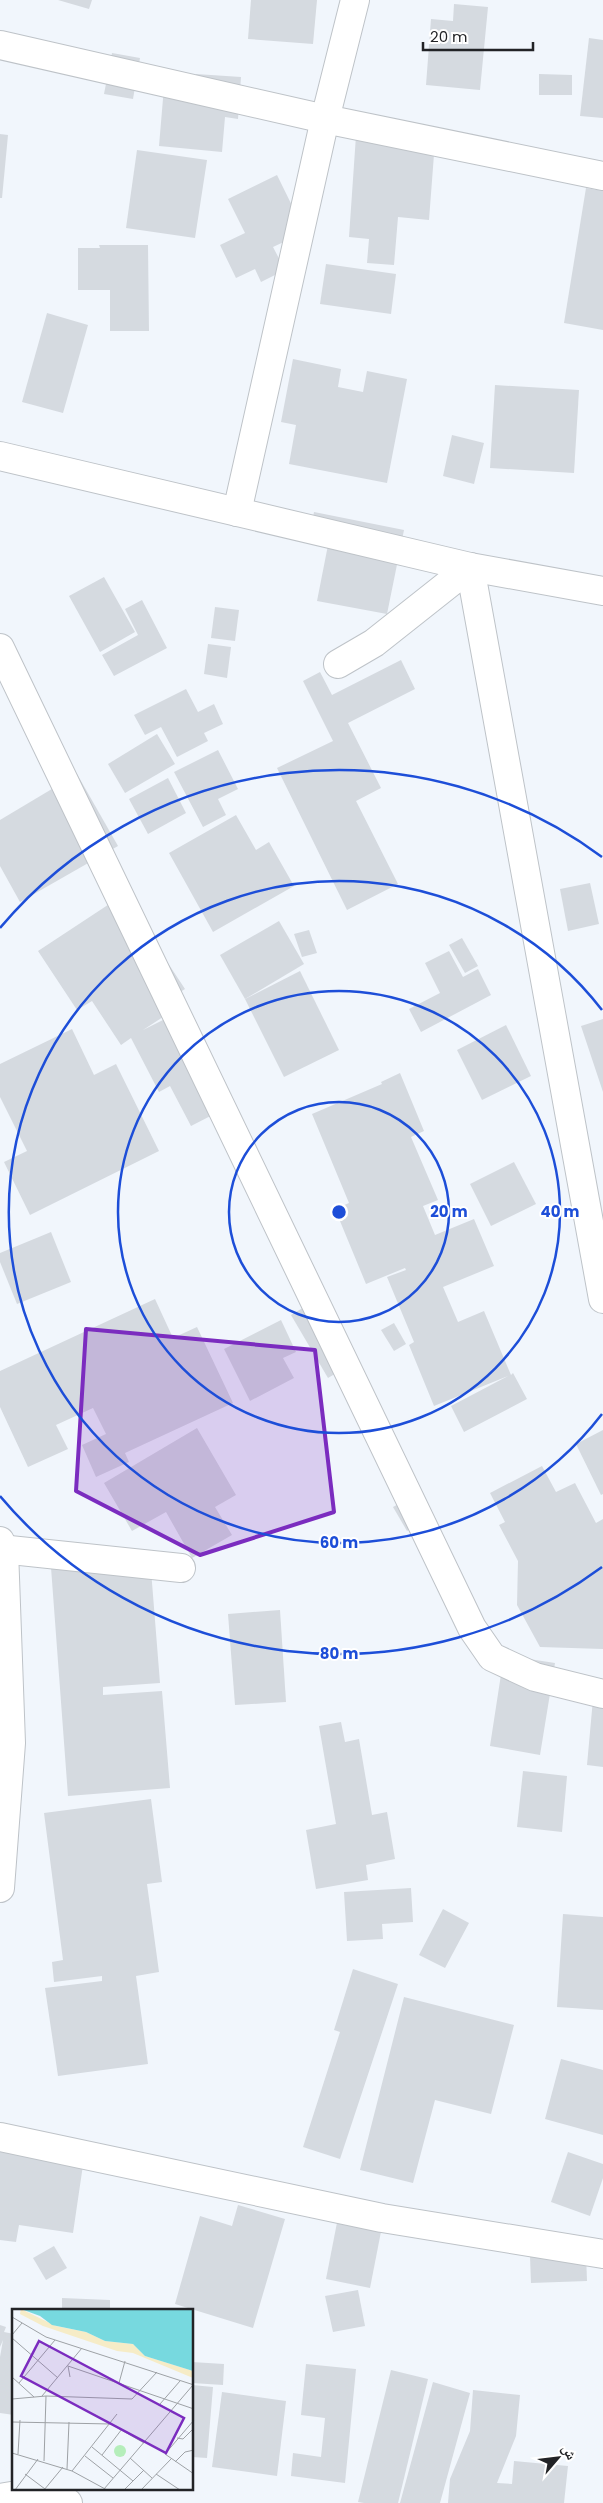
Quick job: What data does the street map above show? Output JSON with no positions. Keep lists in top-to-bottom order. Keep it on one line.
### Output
{"scale_bar":"20 m","north":"top right","rings":["20 m","40 m","60 m","80 m"]}
